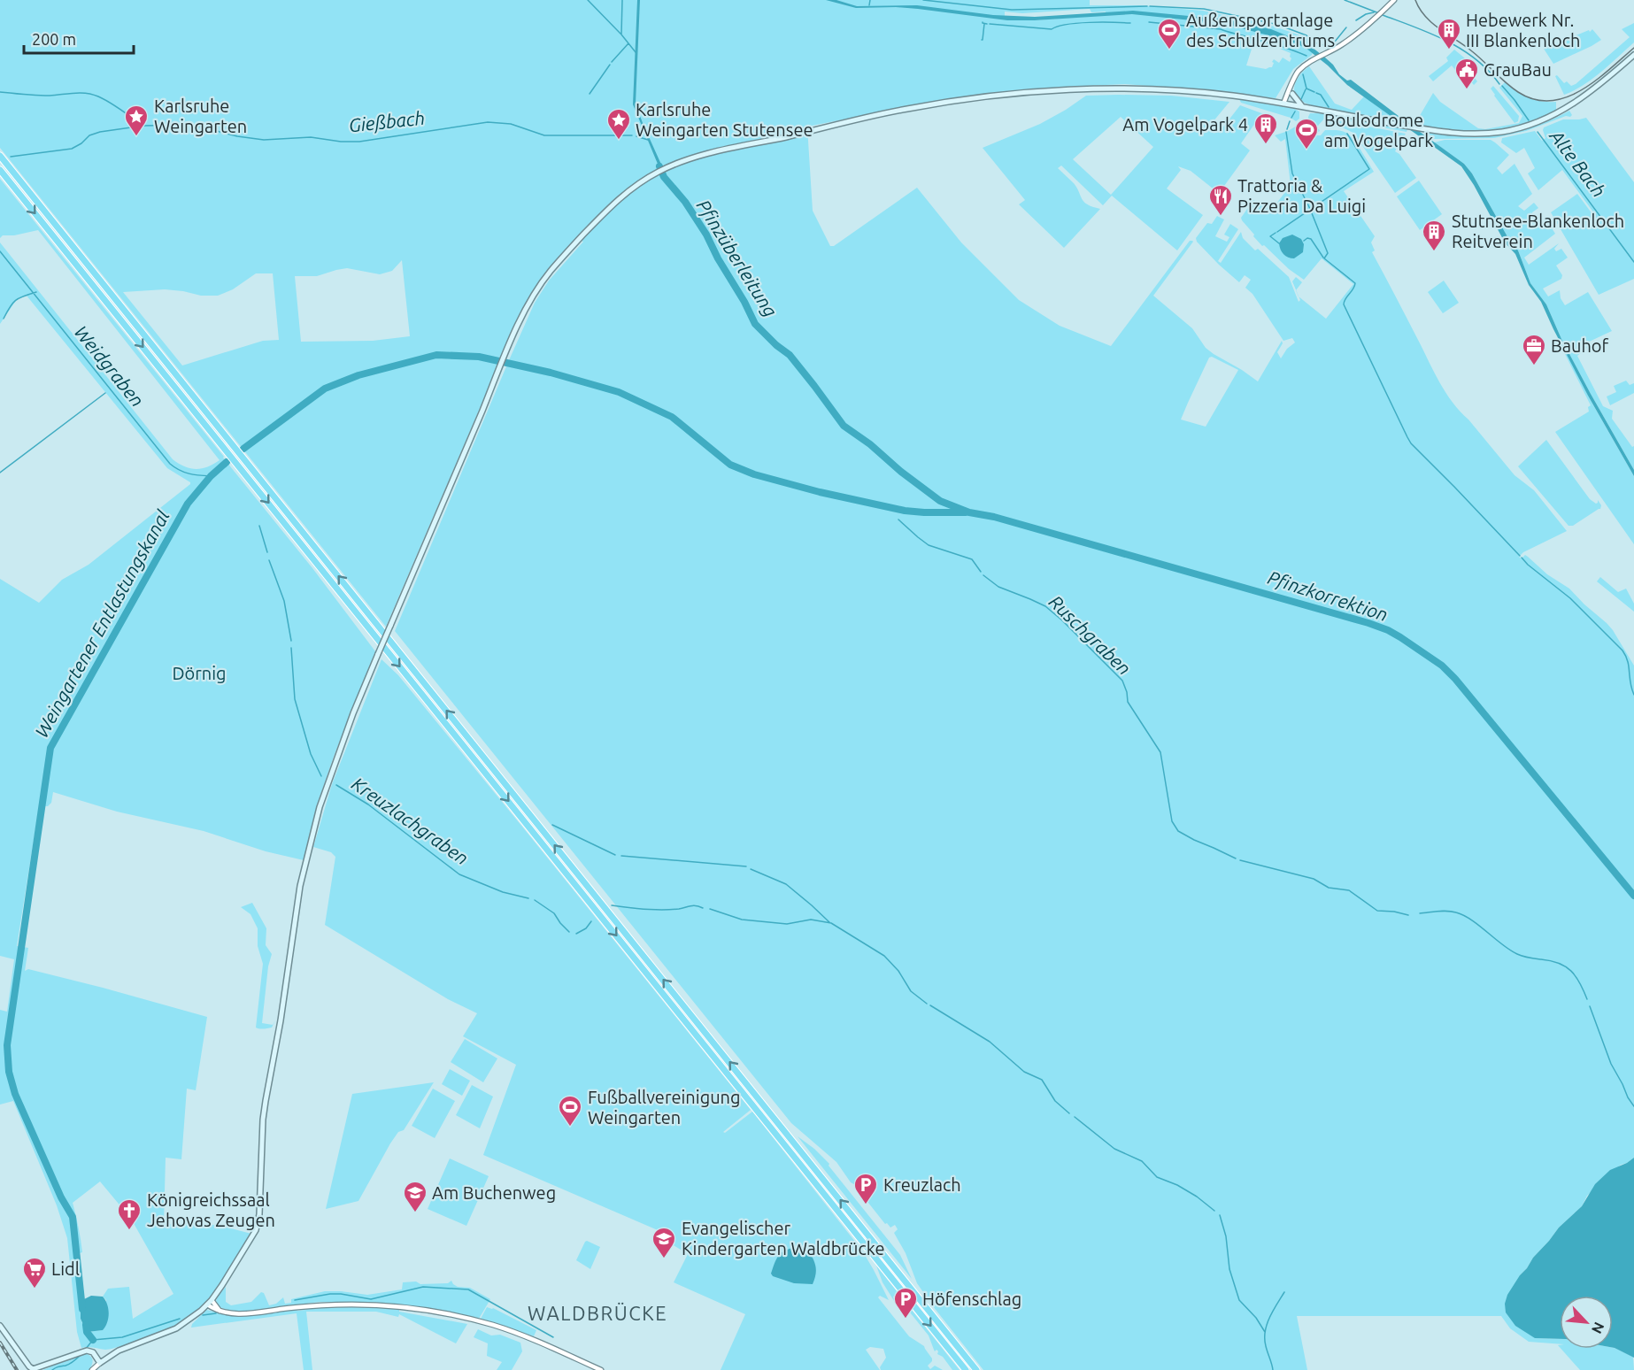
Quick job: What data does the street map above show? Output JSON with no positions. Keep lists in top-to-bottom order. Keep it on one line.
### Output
{"districts":["WALDBRÜCKE"],"water":["Gießbach","Alte Bach","Pfinzüberleitung","Weidgraben","Pfinzkorrektion","Weingartener Entlastungskanal","Ruschgraben","Kreuzlachgraben"],"parks":["Dörnig"],"places":{"sports":["Außensportanlage des Schulzentrums","Boulodrome am Vogelpark","Fußballvereinigung Weingarten"],"building":["Hebewerk Nr. III Blankenloch","Am Vogelpark 4","Stutnsee-Blankenloch Reitverein"],"public building":["GrauBau"],"place":["Karlsruhe Weingarten","Karlsruhe Weingarten Stutensee"],"restaurant":["Trattoria & Pizzeria Da Luigi"],"office":["Bauhof"],"parking":["Kreuzlach","Höfenschlag"],"school or university":["Am Buchenweg","Evangelischer Kindergarten Waldbrücke"],"church":["Königreichssaal Jehovas Zeugen"],"supermarket":["Lidl"]},"scale_bar":"200 m","north":"bottom right"}
